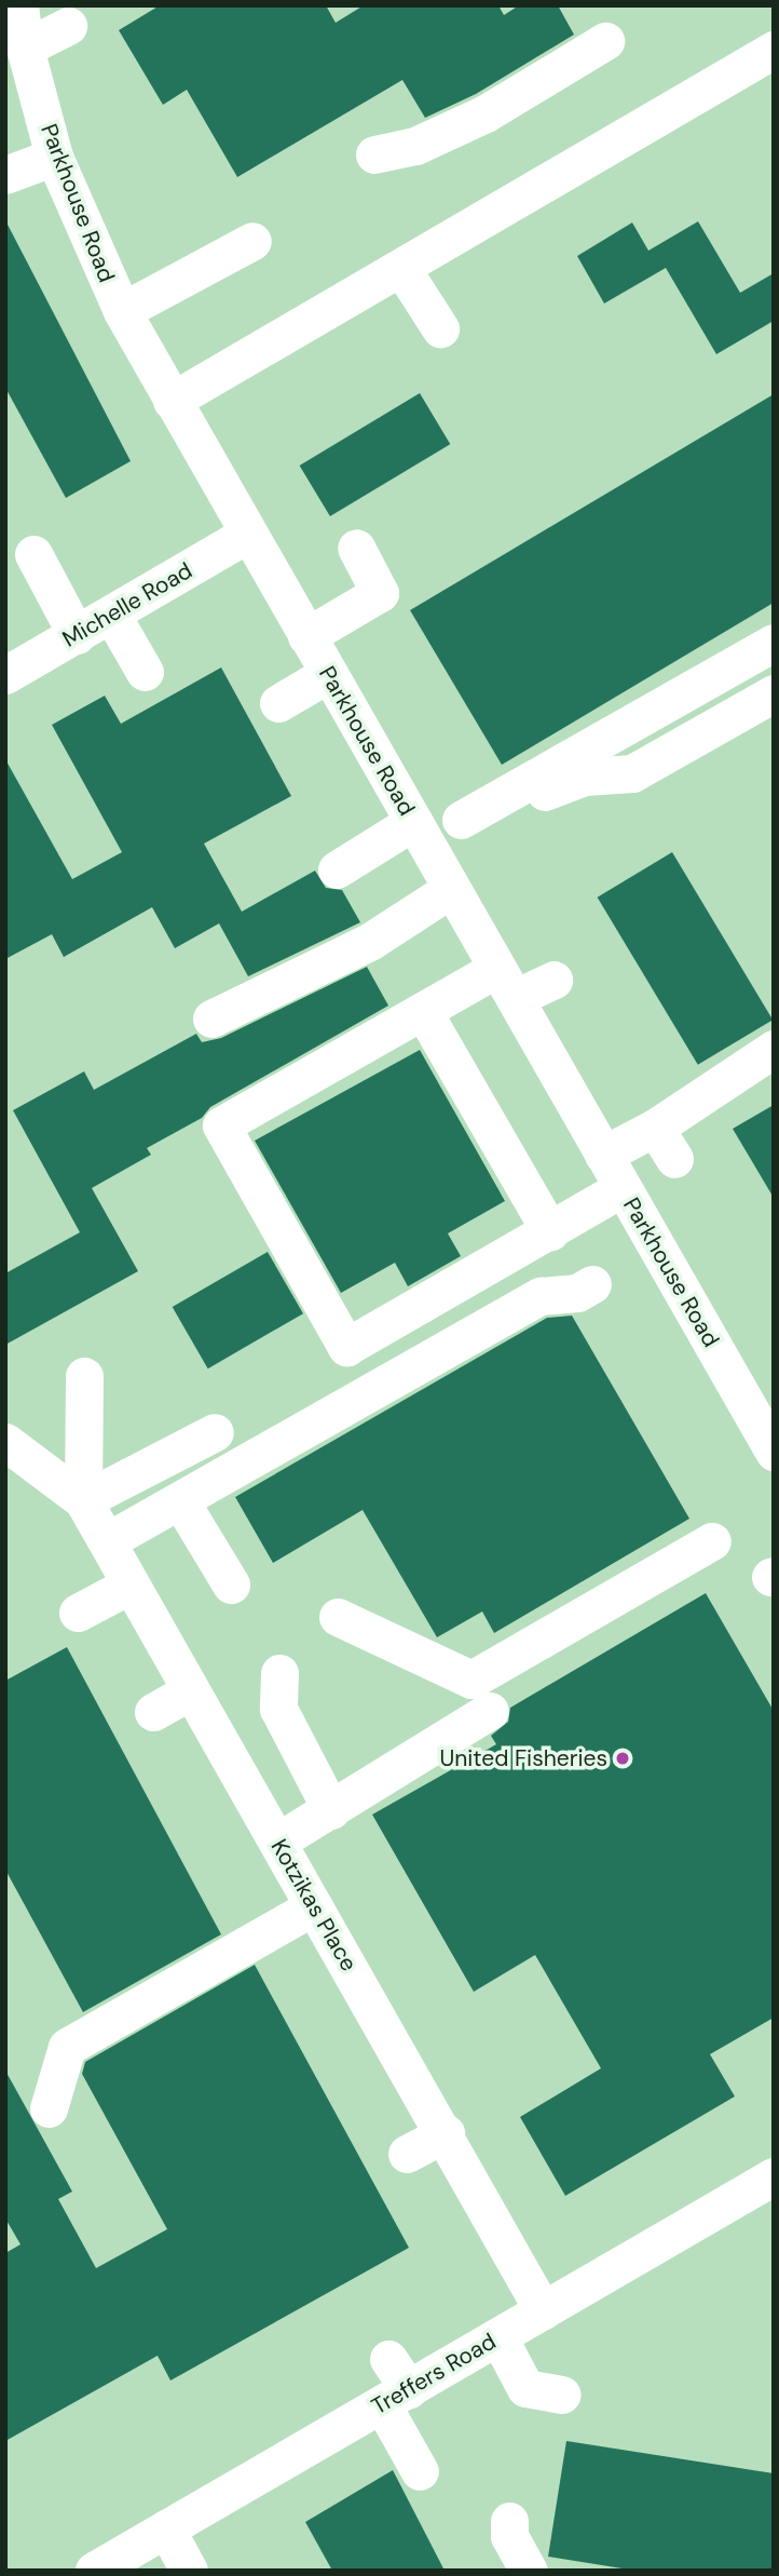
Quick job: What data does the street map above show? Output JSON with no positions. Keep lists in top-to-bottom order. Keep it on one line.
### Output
{"streets":{"street":["Parkhouse Road","Michelle Road","Kotzikas Place","Treffers Road"]},"crossings":[["Parkhouse Road","Michelle Road"],["Kotzikas Place","Treffers Road"]],"places":["United Fisheries"]}
